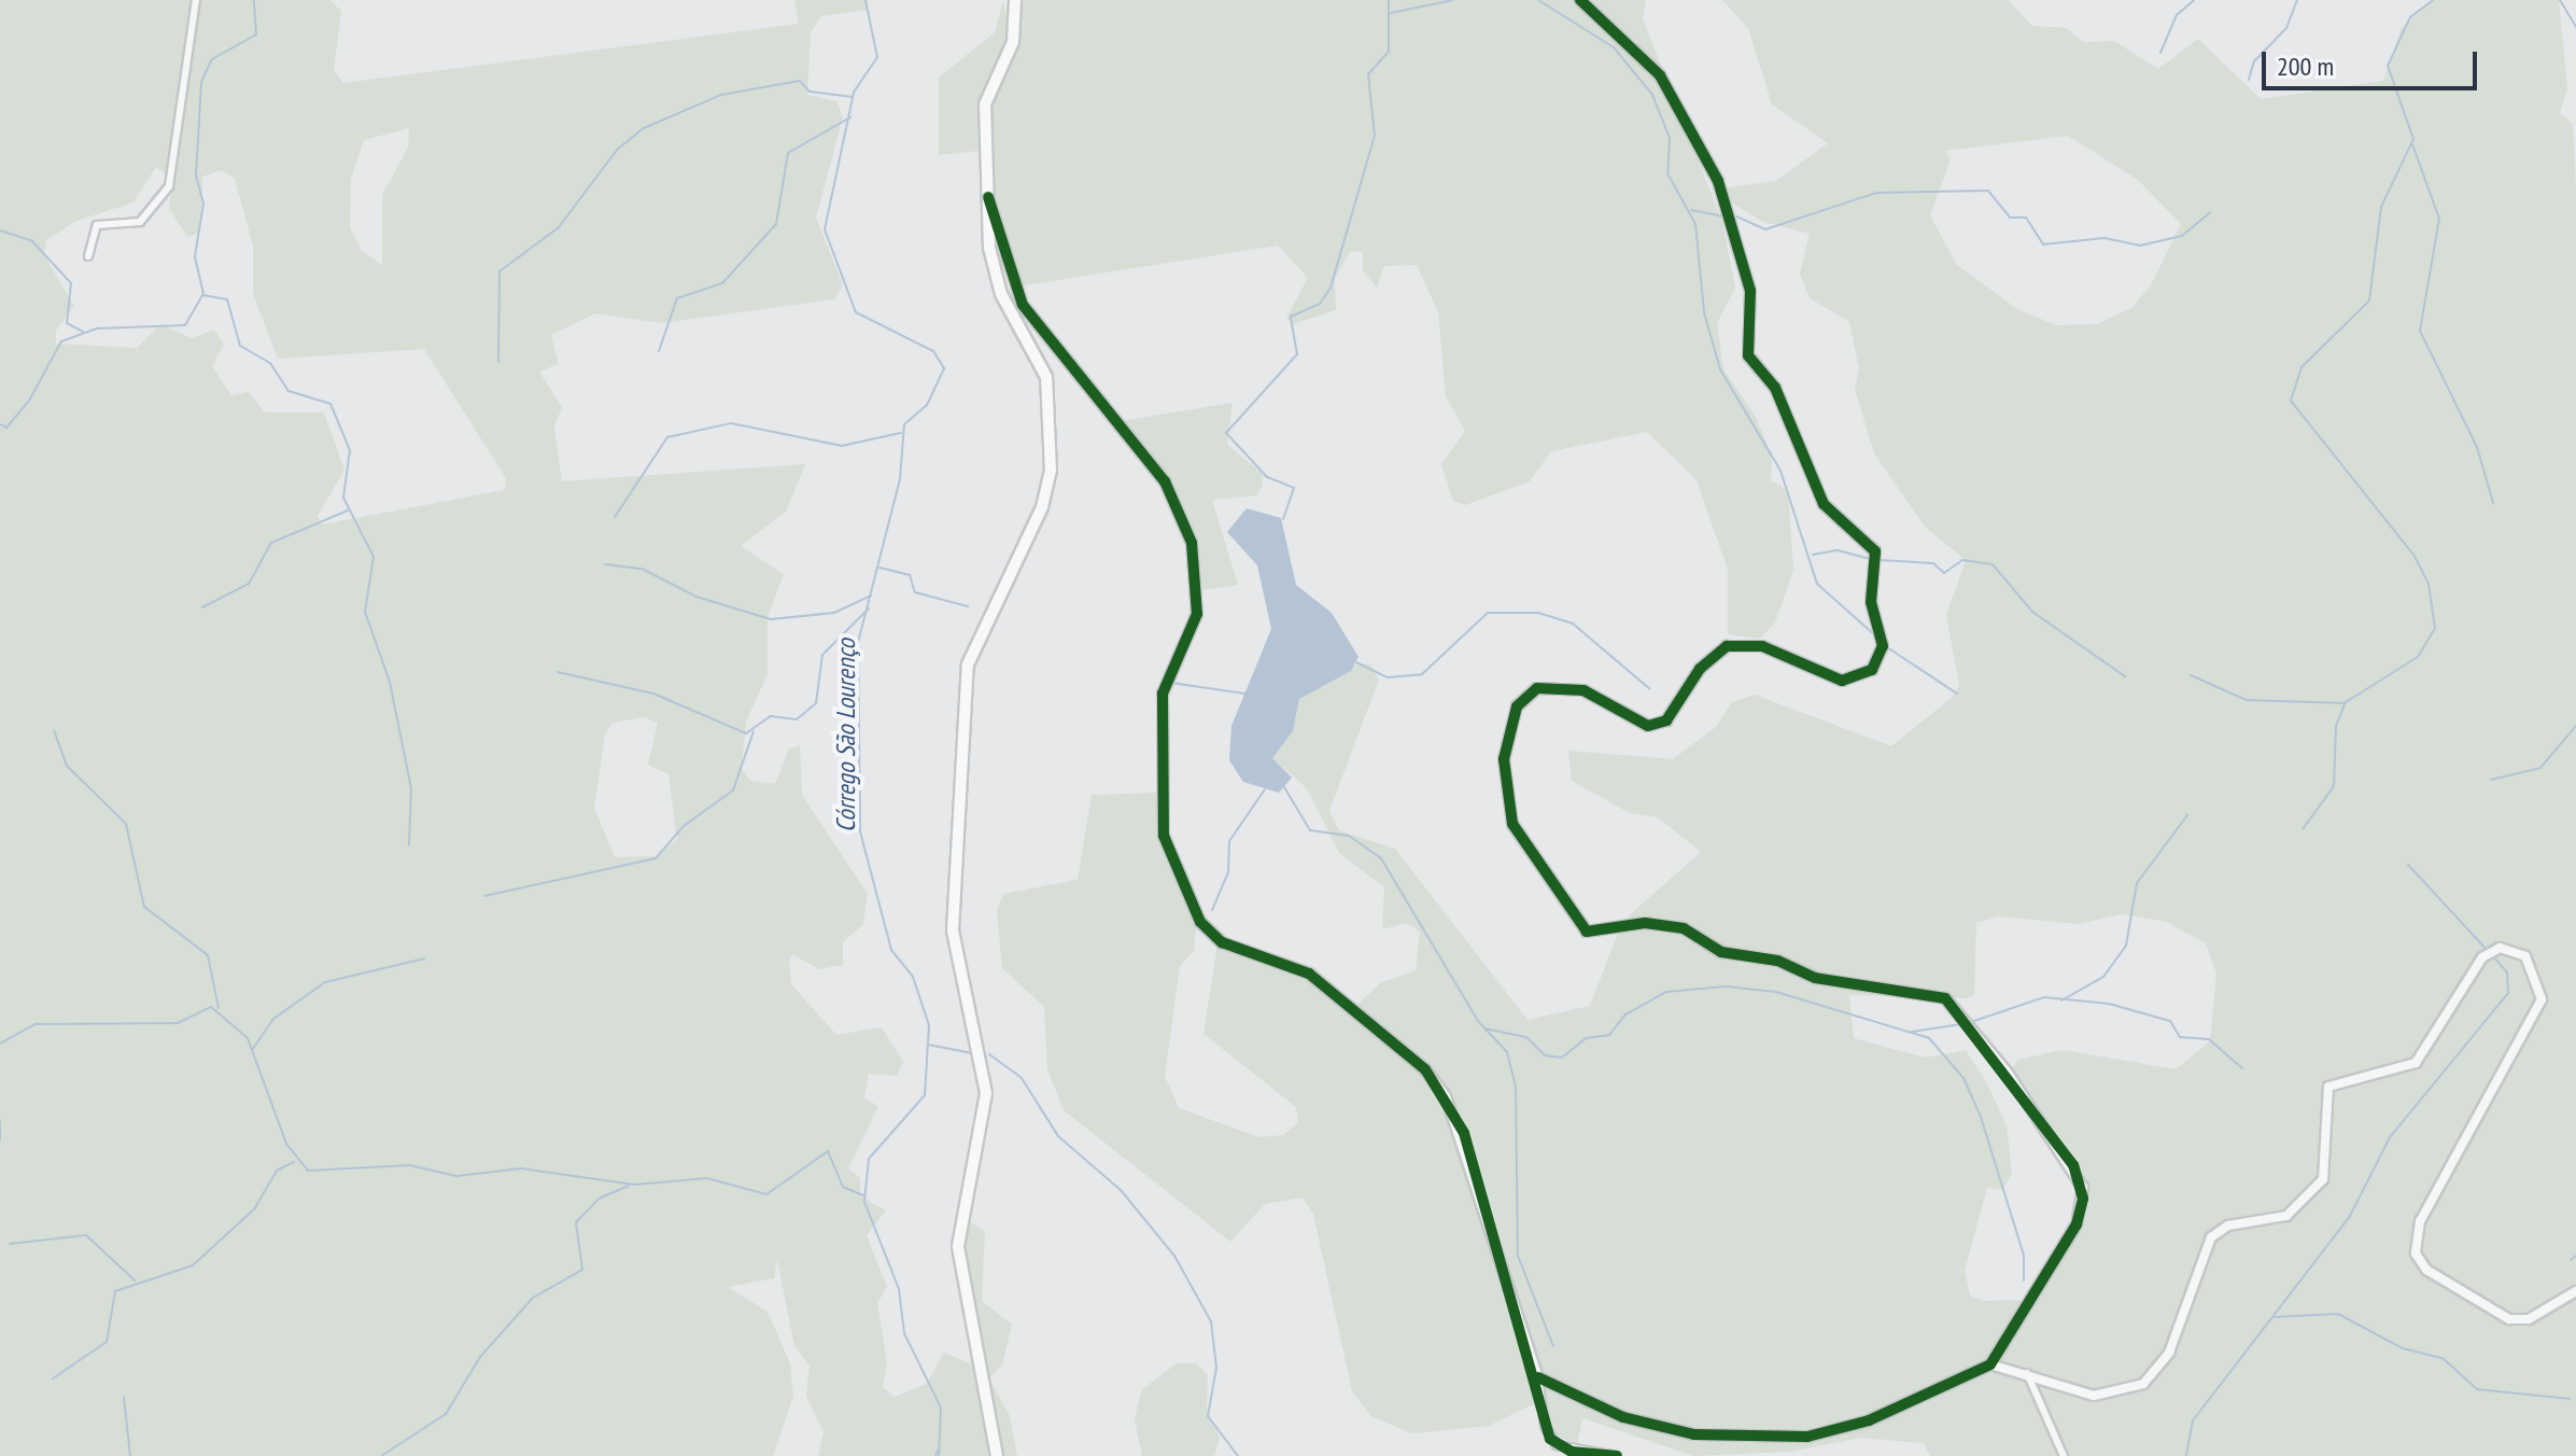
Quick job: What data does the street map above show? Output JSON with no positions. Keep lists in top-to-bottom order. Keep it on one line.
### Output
{"water":["Córrego São Lourenço"],"scale_bar":"200 m"}
